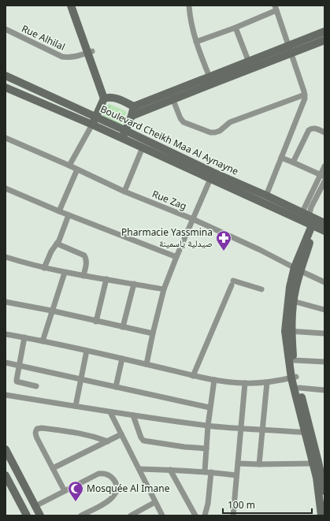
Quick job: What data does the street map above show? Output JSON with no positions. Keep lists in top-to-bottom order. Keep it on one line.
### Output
{"streets":{"street":["Rue Alhilal","Boulevard Cheikh Maa Al Aynayne","Rue Zag"]},"places":{"pharmacy":["Pharmacie Yassmina صيدلية ياسمينة"],"mosque":["Mosquée Al Imane"]},"scale_bar":"100 m"}
